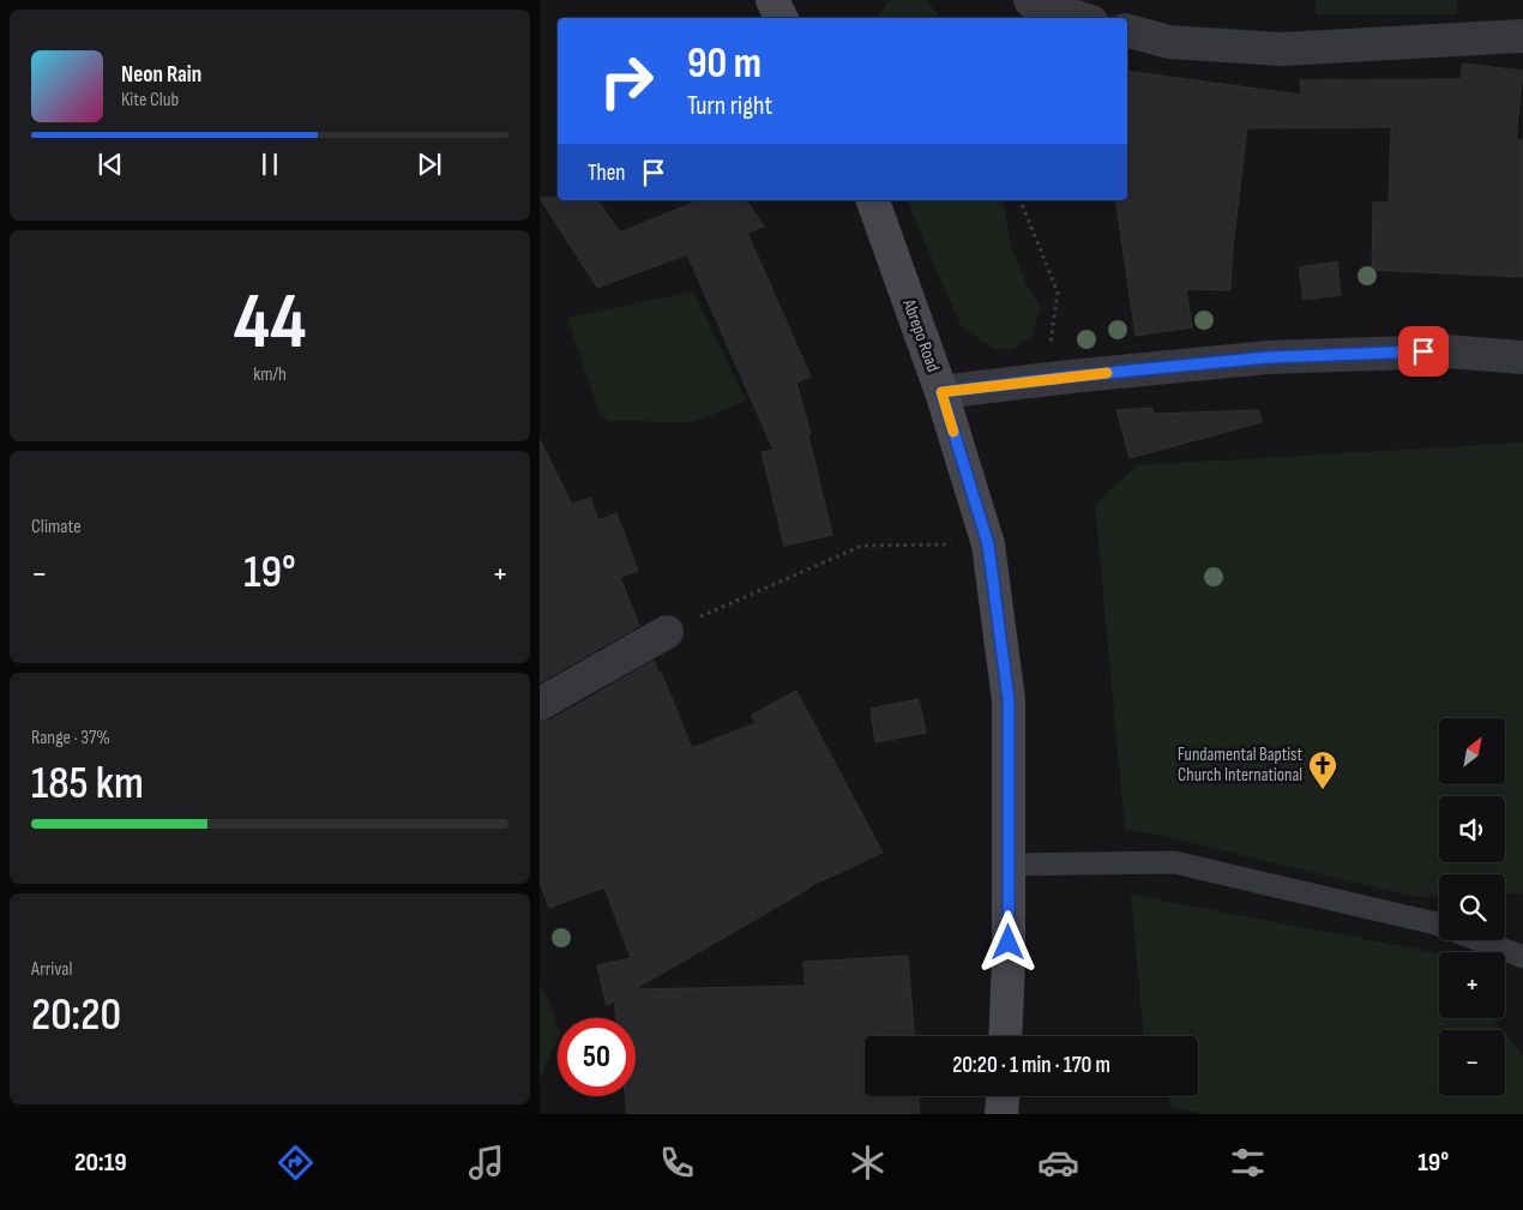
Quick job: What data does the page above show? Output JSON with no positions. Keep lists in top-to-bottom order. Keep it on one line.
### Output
{"streets":{"main road":["Abrepo Road"]},"places":{"church":["Fundamental Baptist Church International"]},"north":"top right","page":{"turn":["90 m","Turn right"],"song":["Neon Rain","Kite Club"],"then":"Then","tile":[["44","km/h"],"Climate",["Range · 37%","185 km"],["Arrival","20:20"]],"heat":["−","19°","+"],"map_buttons":["+","−"],"limit":"50","trip":"20:20 · 1 min · 170 m","tabs":["20:19","19°"]}}
